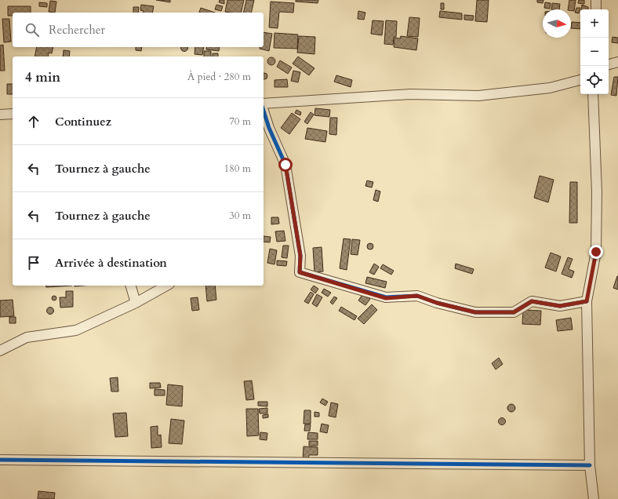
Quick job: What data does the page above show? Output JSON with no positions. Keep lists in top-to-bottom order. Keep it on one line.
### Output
{"north":"right","page":{"map_buttons":["+","−"],"search":"Rechercher","heading":["4 min","À pied · 280 m"],"list":[["Continuez","70 m"],["Tournez à gauche","180 m"],["Tournez à gauche","30 m"],"Arrivée à destination"]}}
